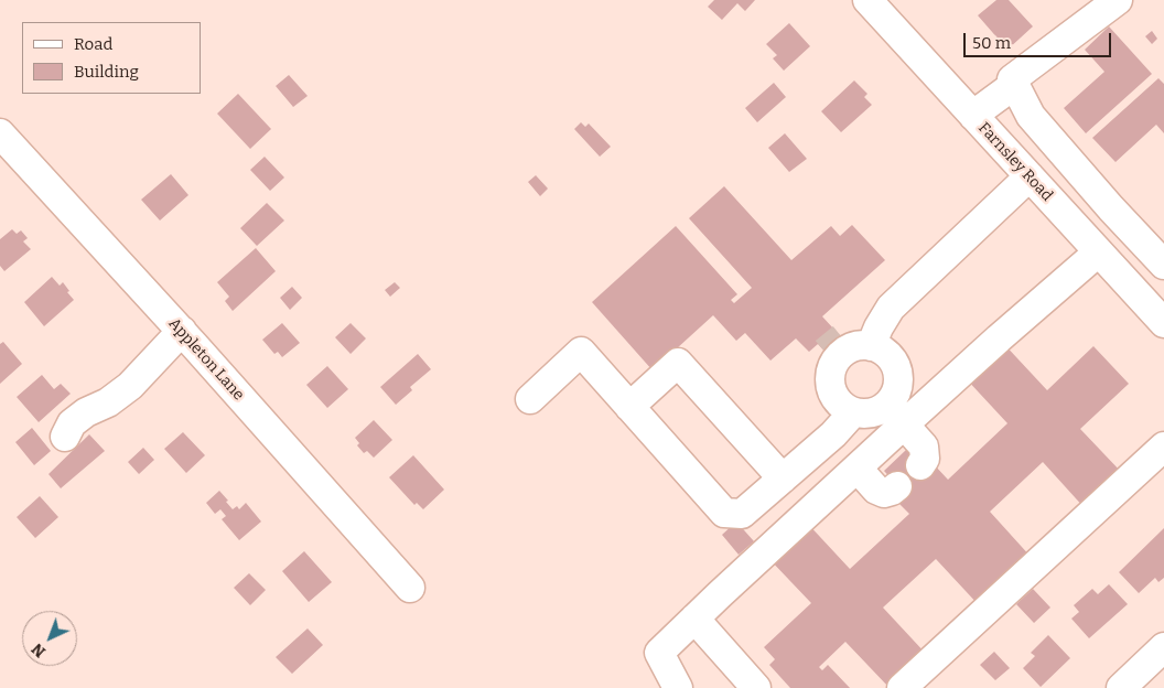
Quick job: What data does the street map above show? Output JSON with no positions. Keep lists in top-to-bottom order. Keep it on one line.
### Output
{"streets":{"street":["Farnsley Road","Appleton Lane"]},"legend":["Road","Building"],"scale_bar":"50 m","north":"bottom left"}
